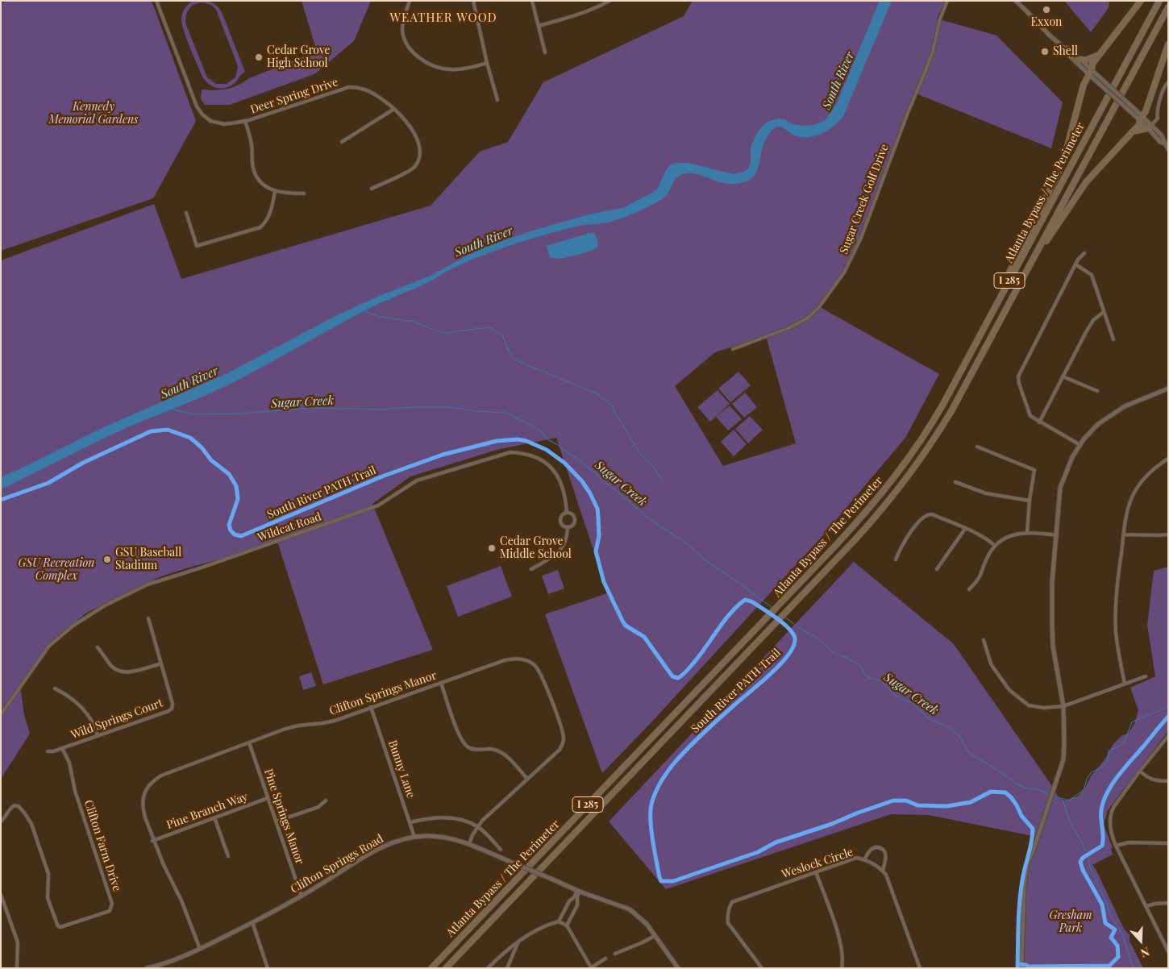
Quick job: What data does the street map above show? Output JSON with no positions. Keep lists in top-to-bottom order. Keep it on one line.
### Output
{"streets":{"highway":["Atlanta Bypass / The Perimeter","I 285"],"street":["Deer Spring Drive","Sugar Creek Golf Drive","Wildcat Road","Clifton Springs Manor","Wild Springs Court","Bunny Lane","Pine Branch Way","Pine Springs Manor","Clifton Farm Drive","Weslock Circle","Clifton Springs Road"],"cycle path":["South River PATH Trail"]},"crossings":[["Clifton Springs Manor","Bunny Lane"],["Clifton Springs Manor","Pine Branch Way"],["Clifton Springs Manor","Pine Springs Manor"],["Clifton Springs Manor","Clifton Springs Road"],["Wild Springs Court","Clifton Farm Drive"],["Bunny Lane","Clifton Springs Road"],["Pine Branch Way","Pine Springs Manor"],["Pine Springs Manor","Clifton Springs Road"]],"districts":["WEATHER WOOD"],"water":["South River","Sugar Creek"],"parks":["Kennedy Memorial Gardens","GSU Recreation Complex","Gresham Park"],"places":["Exxon","Shell","Cedar Grove High School","Cedar Grove Middle School","GSU Baseball Stadium"],"north":"bottom"}
